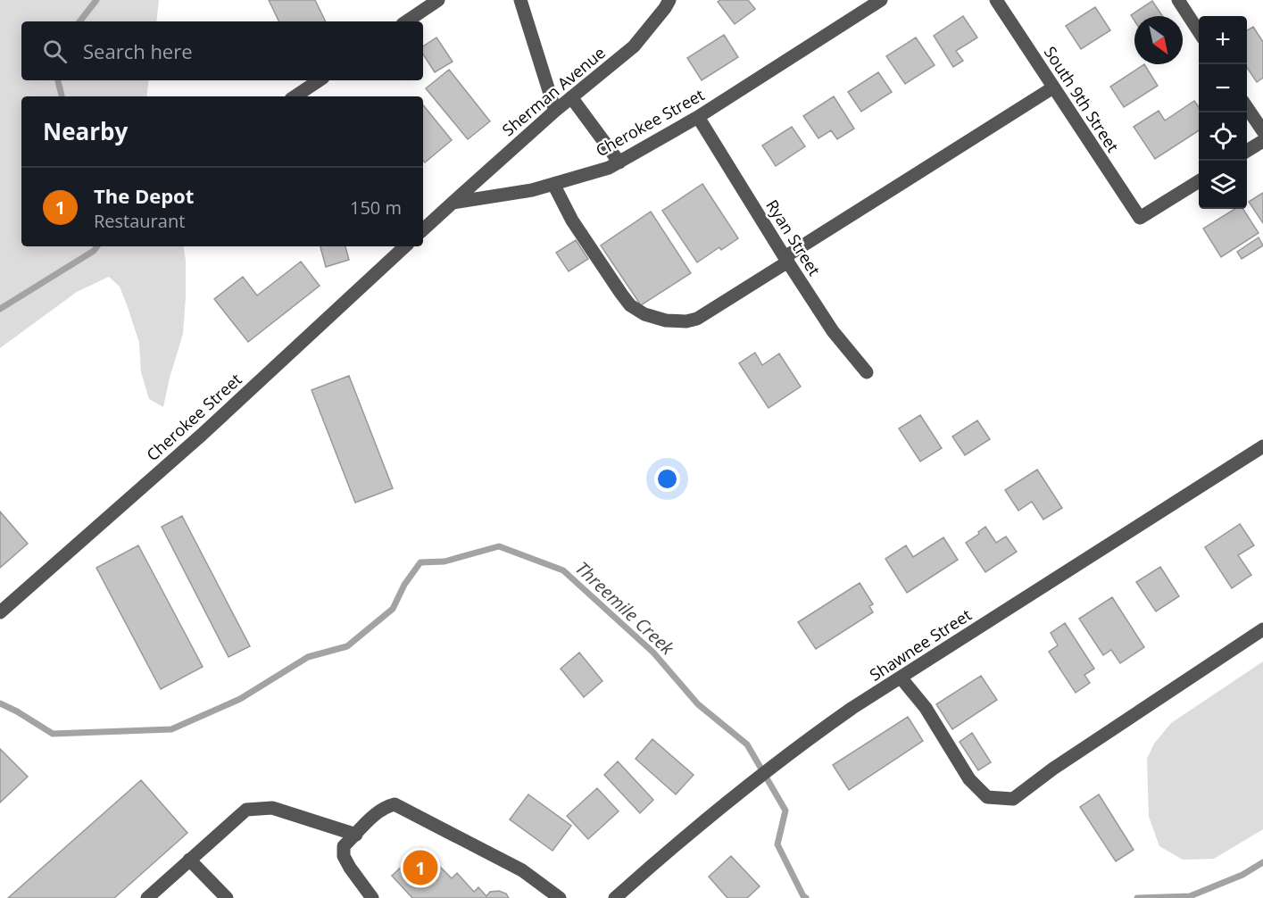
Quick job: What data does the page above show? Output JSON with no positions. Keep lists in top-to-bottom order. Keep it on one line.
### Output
{"streets":{"street":["Sherman Avenue","South 9th Street","Cherokee Street","Ryan Street","Shawnee Street"]},"crossings":[["Sherman Avenue","Cherokee Street"],["Cherokee Street","Ryan Street"]],"water":["Threemile Creek"],"north":"bottom right","page":{"map_buttons":["+","−"],"search":"Search here","heading":"Nearby","list":[{"mark":"1","name":"The Depot","note":"Restaurant","value":"150 m"}],"pins":"1"}}
